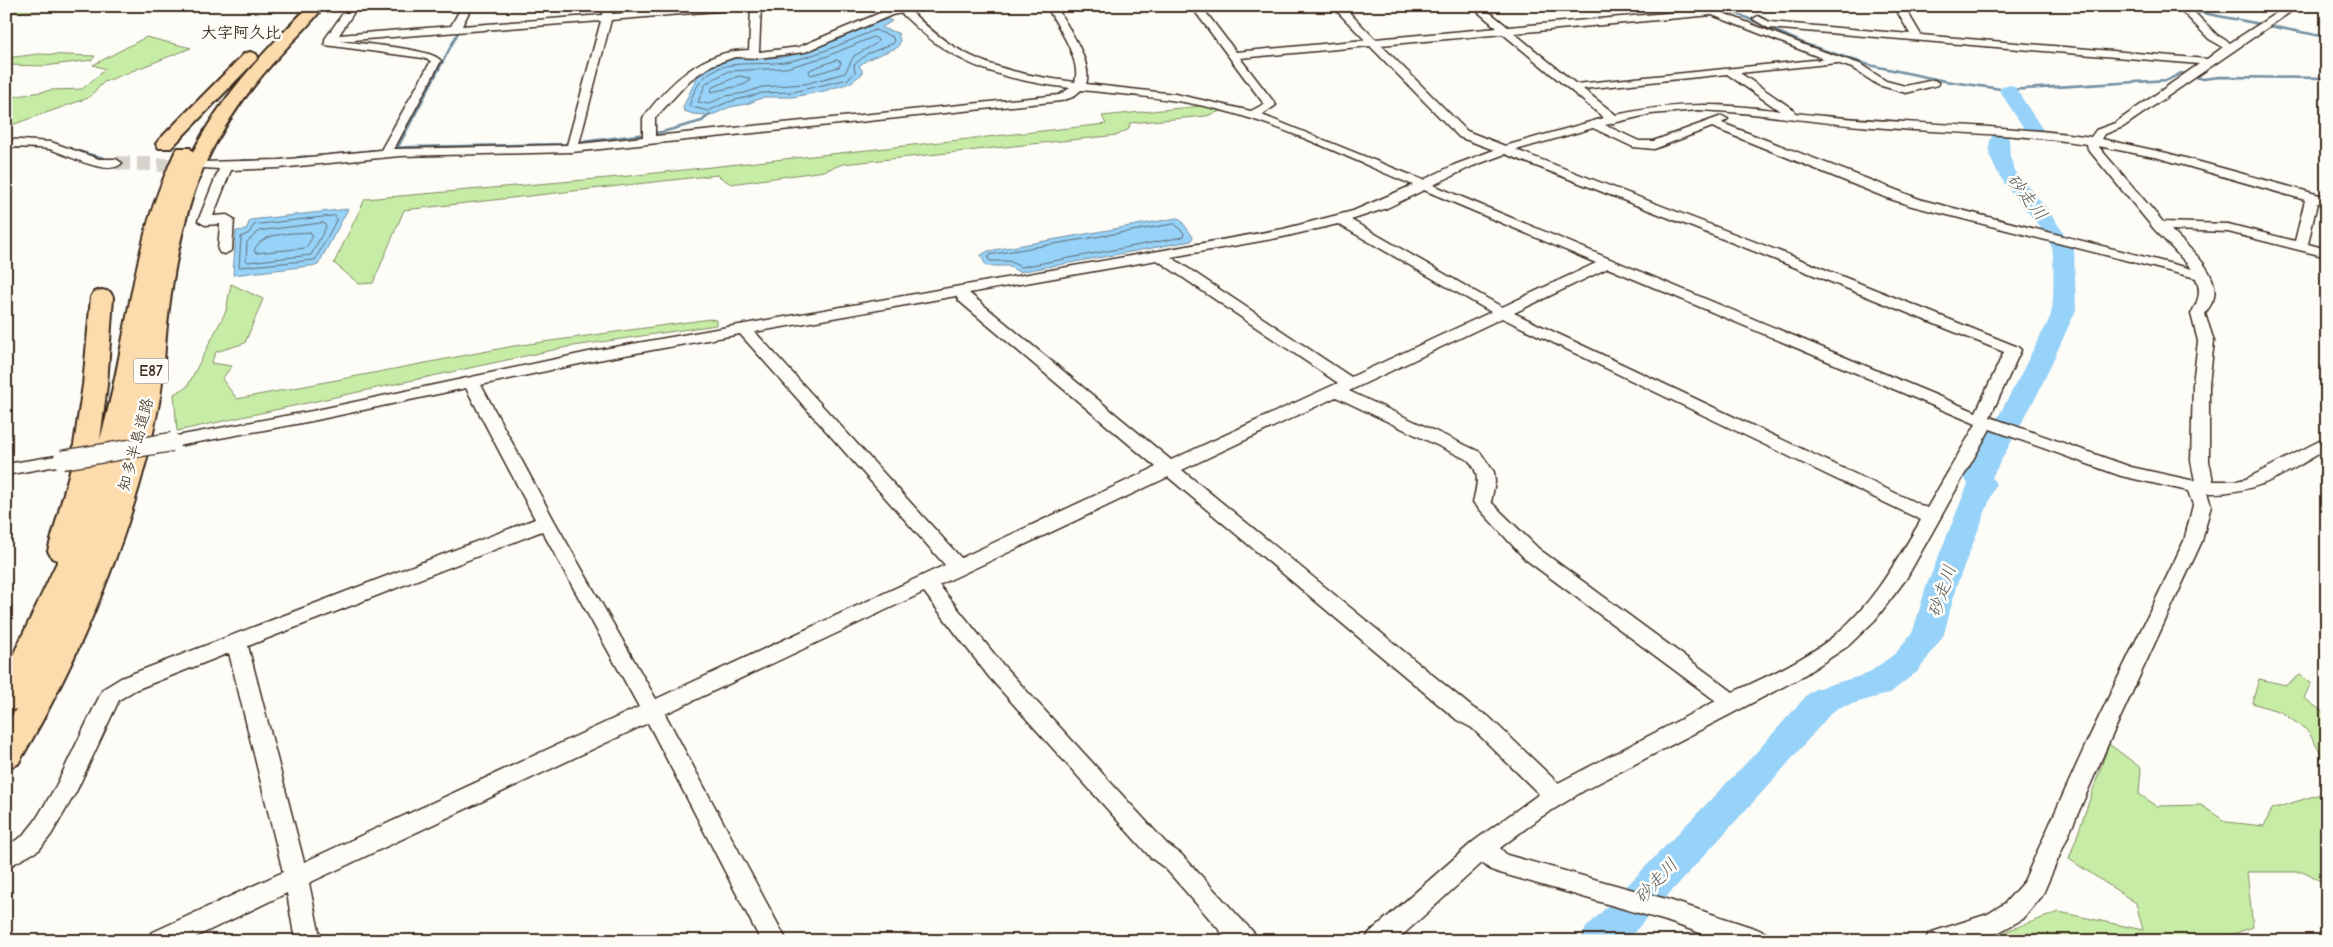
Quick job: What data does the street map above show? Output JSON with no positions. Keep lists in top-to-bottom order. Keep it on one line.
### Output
{"streets":{"highway":["E87","知多半島道路"]},"districts":["大字阿久比"],"water":["砂走川"]}
